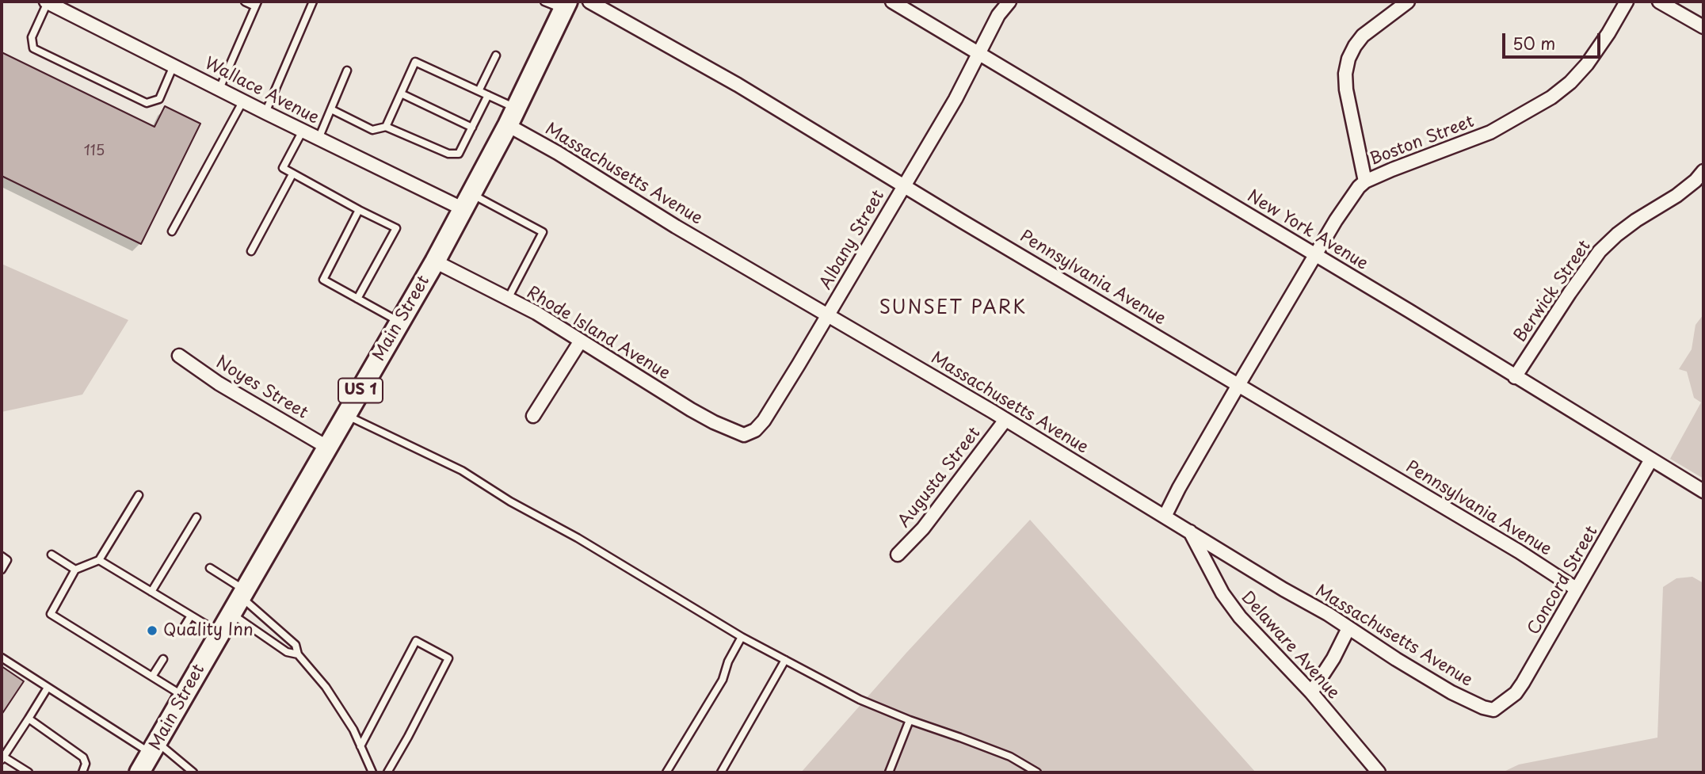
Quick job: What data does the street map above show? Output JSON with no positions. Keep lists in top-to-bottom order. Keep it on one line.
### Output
{"streets":{"main road":["Main Street","US 1"],"street":["Wallace Avenue","Boston Street","Massachusetts Avenue","New York Avenue","Albany Street","Pennsylvania Avenue","Berwick Street","Rhode Island Avenue","Noyes Street","Augusta Street","Concord Street","Delaware Avenue"]},"crossings":[["Wallace Avenue","Main Street"],["Boston Street","Massachusetts Avenue"],["Boston Street","New York Avenue"],["Boston Street","Pennsylvania Avenue"],["Massachusetts Avenue","Albany Street"],["Massachusetts Avenue","Main Street"],["Massachusetts Avenue","Augusta Street"],["Massachusetts Avenue","Concord Street"],["Massachusetts Avenue","Delaware Avenue"],["New York Avenue","Albany Street"],["New York Avenue","Berwick Street"],["New York Avenue","Concord Street"],["Albany Street","Pennsylvania Avenue"],["Albany Street","Rhode Island Avenue"],["Pennsylvania Avenue","Concord Street"],["Main Street","Rhode Island Avenue"],["Main Street","Noyes Street"]],"districts":["SUNSET PARK"],"places":["Quality Inn"],"house_numbers":["115"],"scale_bar":"50 m"}
